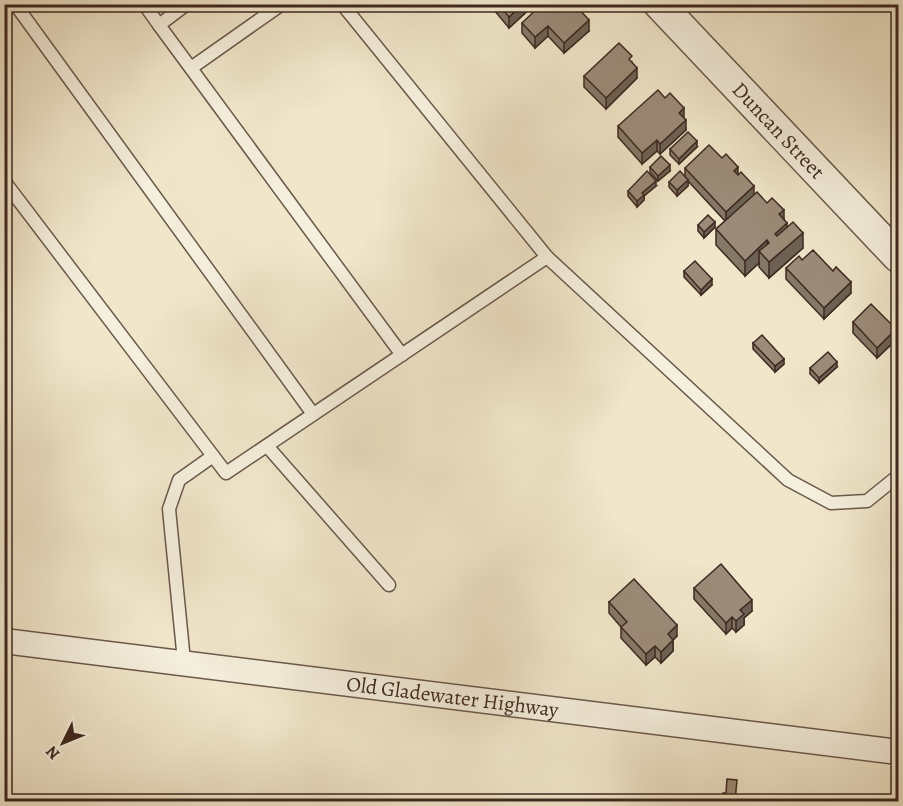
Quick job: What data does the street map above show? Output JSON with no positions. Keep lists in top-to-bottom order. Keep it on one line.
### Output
{"streets":{"street":["Duncan Street","Old Gladewater Highway"]},"north":"bottom left"}
